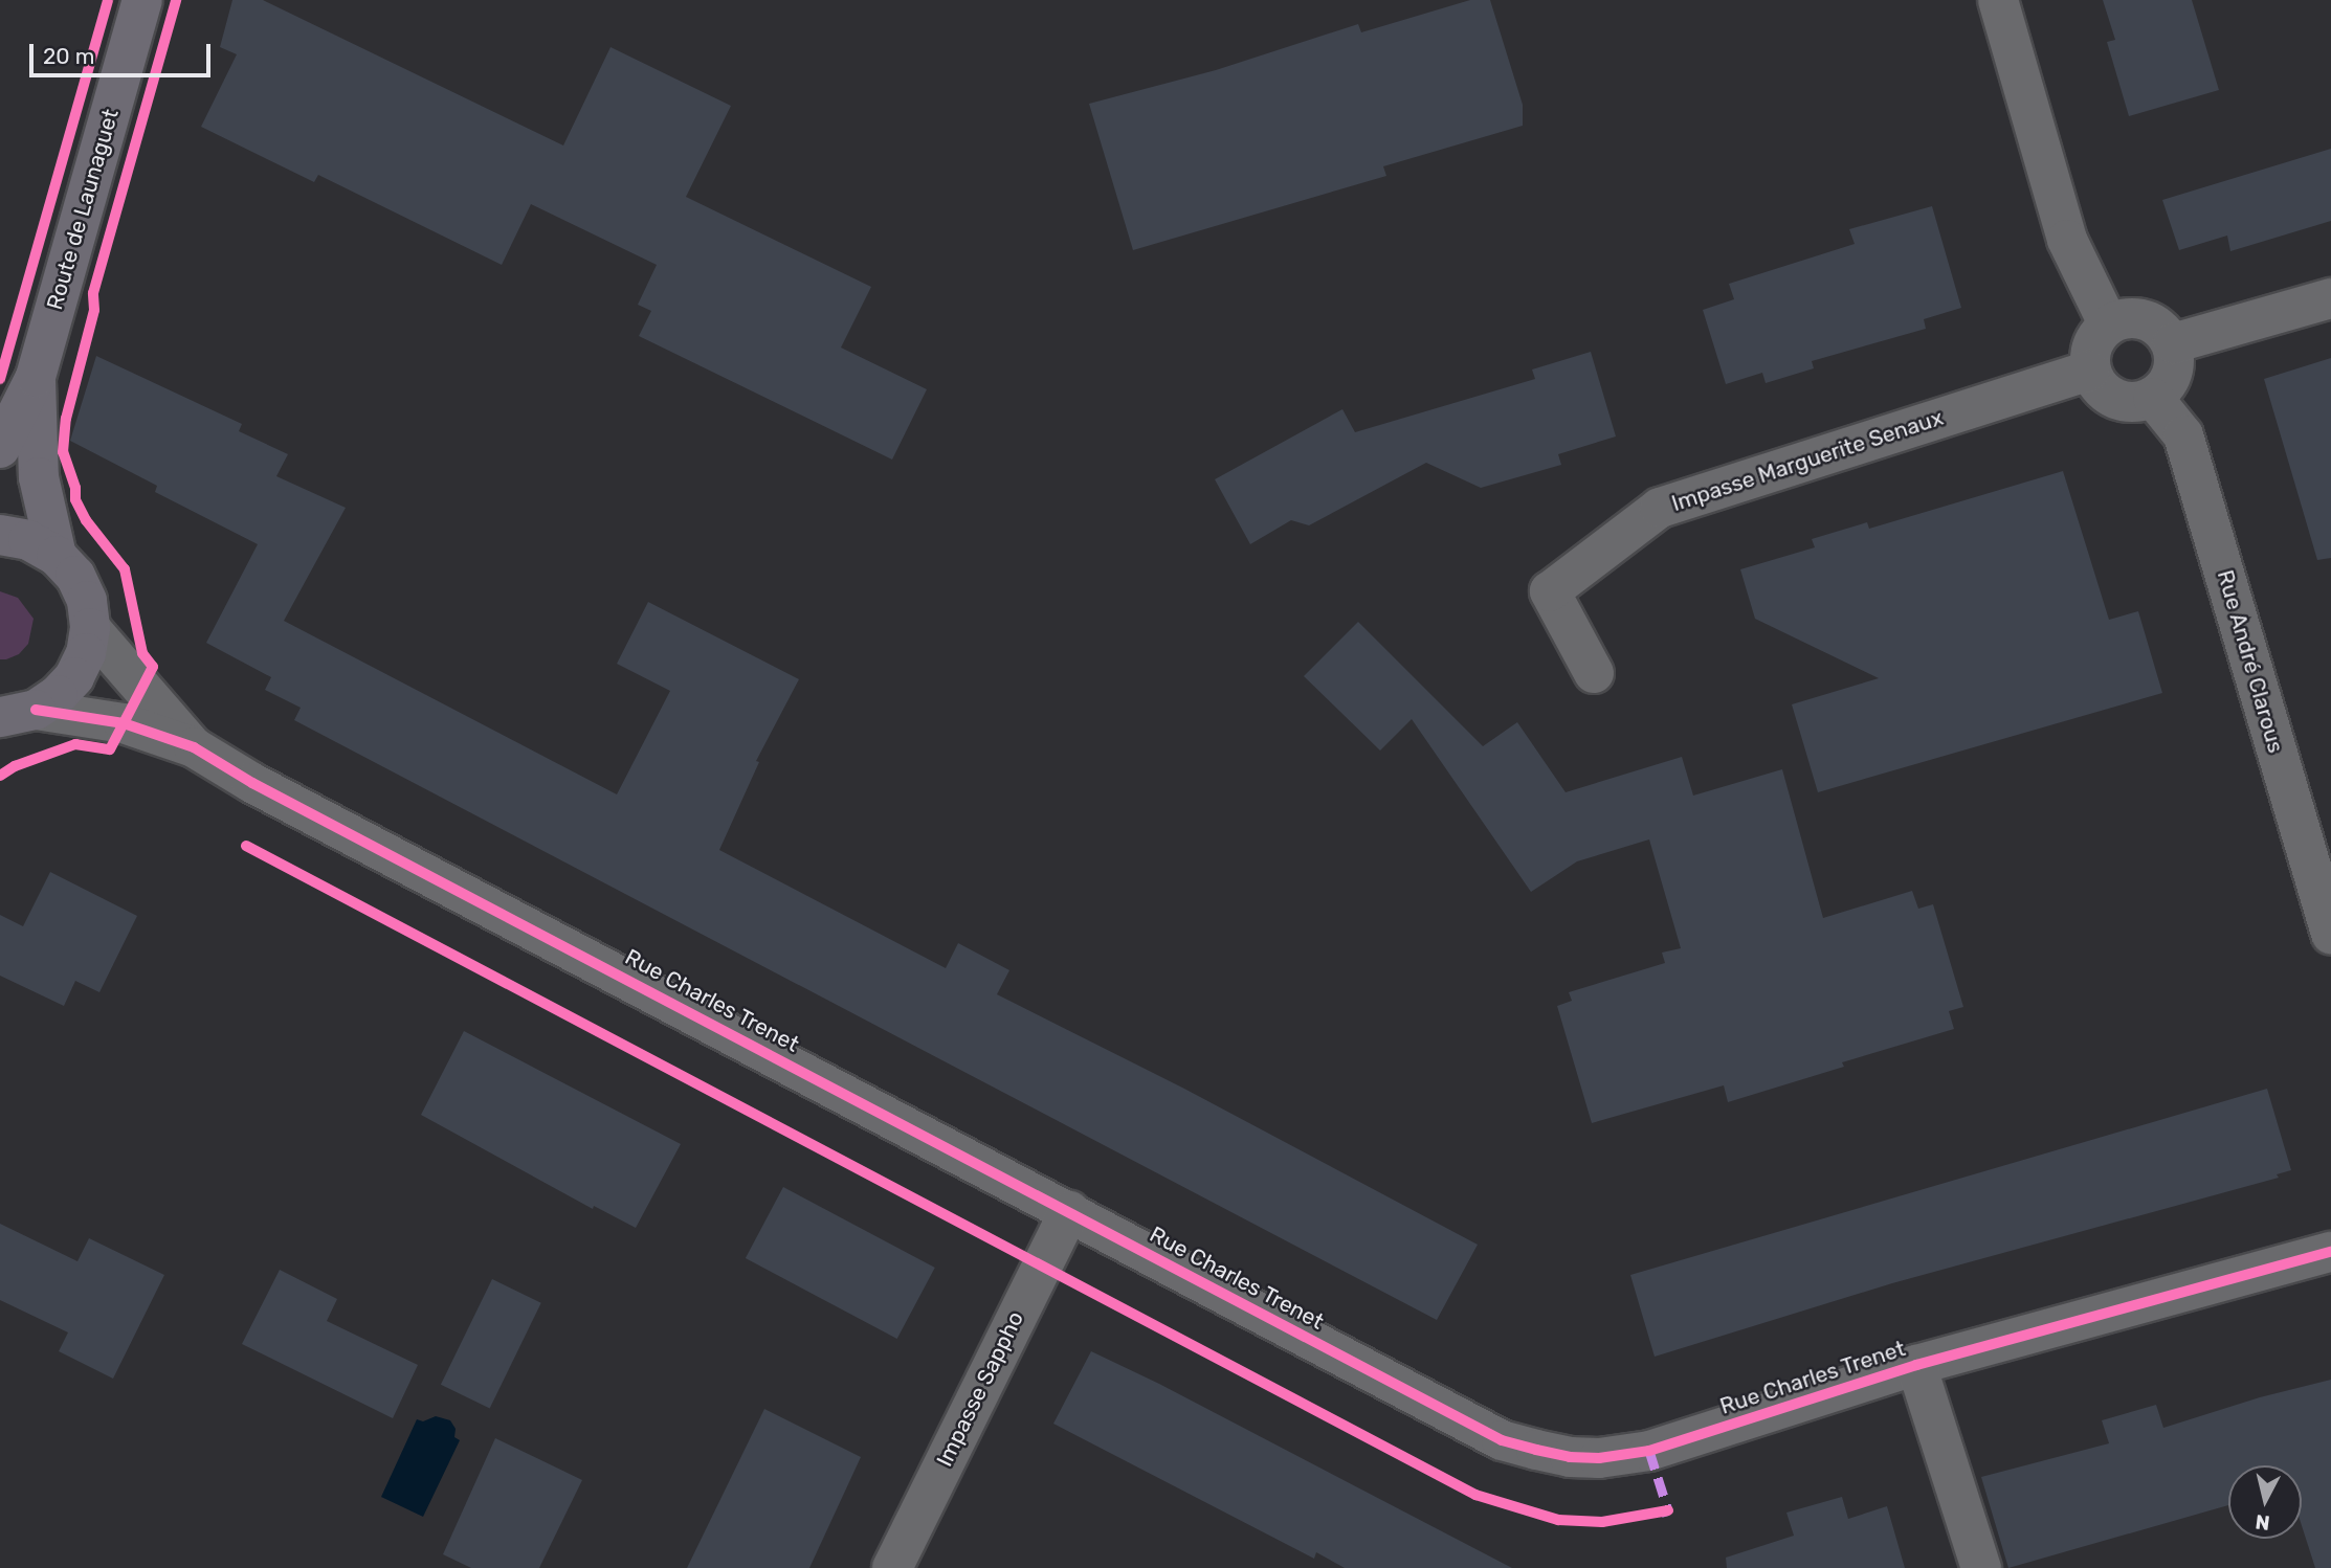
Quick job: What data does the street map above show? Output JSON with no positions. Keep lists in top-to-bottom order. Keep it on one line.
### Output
{"streets":{"main road":["Route de Launaguet"],"street":["Impasse Marguerite Senaux","Rue André Clarous","Rue Charles Trenet","Impasse Sappho"]},"crossings":[["Route de Launaguet","Rue Charles Trenet"],["Impasse Marguerite Senaux","Rue André Clarous"],["Rue Charles Trenet","Impasse Sappho"]],"scale_bar":"20 m","north":"bottom"}
